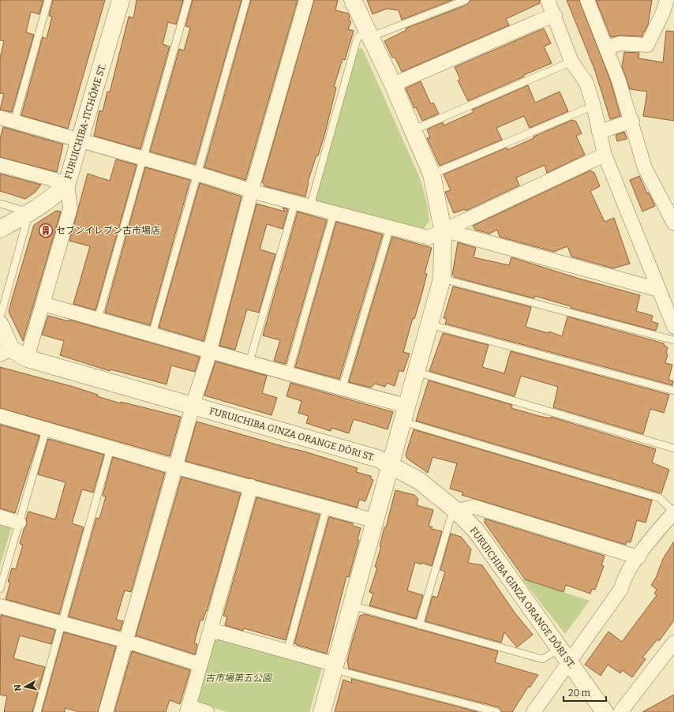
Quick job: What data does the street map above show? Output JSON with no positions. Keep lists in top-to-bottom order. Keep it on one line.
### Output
{"streets":{"street":["FURUICHIBA-ITCHŌME ST.","FURUICHIBA GINZA ORANGE DŌRI ST."]},"parks":["古市場第五公園"],"places":{"building":["セブンイレブン古市場店"]},"scale_bar":"20 m","north":"left"}
